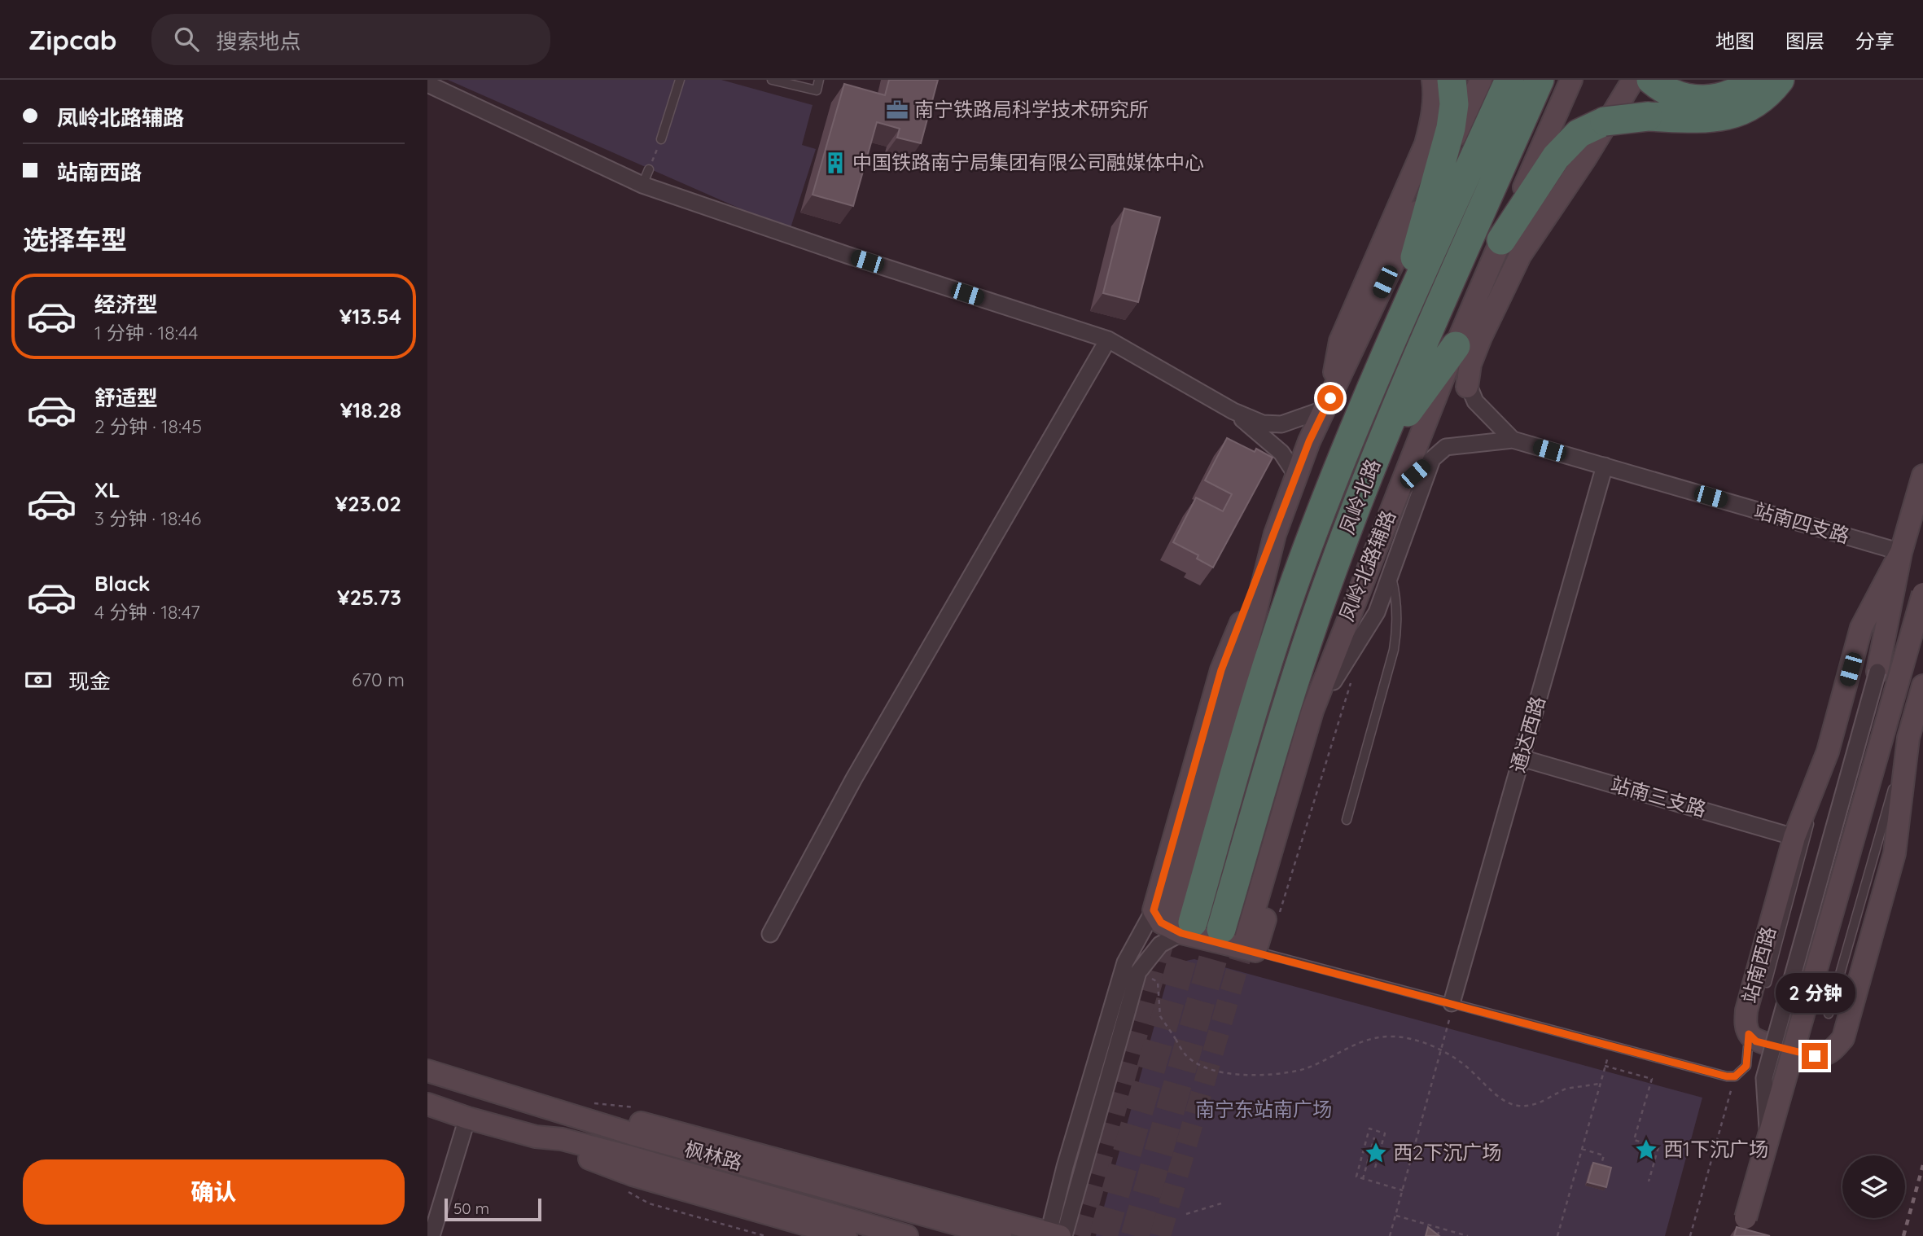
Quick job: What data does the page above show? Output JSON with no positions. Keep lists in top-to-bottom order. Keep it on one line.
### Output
{"streets":{"highway":["凤岭北路"],"street":["站南四支路","凤岭北路辅路","通达西路","站南三支路","站南西路","枫林路"]},"crossings":[["凤岭北路","凤岭北路辅路"],["站南四支路","凤岭北路辅路"],["站南四支路","通达西路"],["站南四支路","站南西路"],["通达西路","站南三支路"],["站南三支路","站南西路"]],"parks":["南宁东站南广场"],"places":{"office":["南宁铁路局科学技术研究所"],"building":["中国铁路南宁局集团有限公司融媒体中心"],"place":["西1下沉广场","西2下沉广场"]},"scale_bar":"50 m","page":{"header":"Zipcab","search":"搜索地点","nav":["地图","图层","分享"],"banner":["凤岭北路辅路","站南西路"],"heading":"选择车型","list":[{"name":"经济型","note":"1 分钟 · 18:44","value":"¥13.54"},{"name":"舒适型","note":"2 分钟 · 18:45","value":"¥18.28"},{"name":"XL","note":"3 分钟 · 18:46","value":"¥23.02"},{"name":"Black","note":"4 分钟 · 18:47","value":"¥25.73"}],"pay":["现金","670 m"],"bubble":"2 分钟","buttons":"确认","scale":"50 m"}}
